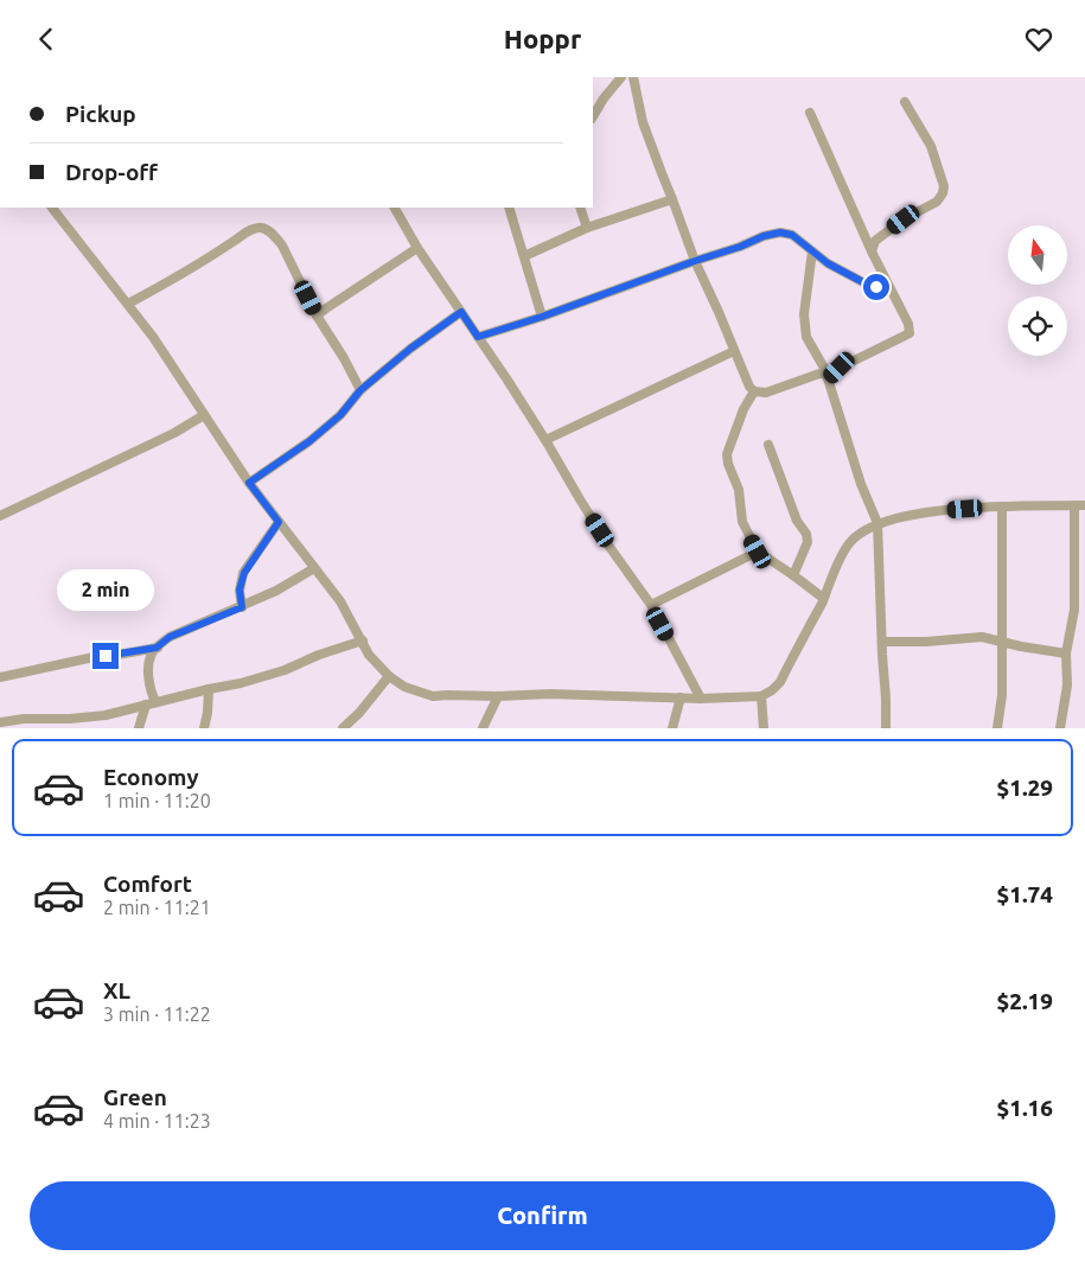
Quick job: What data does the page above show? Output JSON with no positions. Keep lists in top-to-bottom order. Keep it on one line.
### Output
{"north":"top","page":{"header":"Hoppr","banner":["Pickup","Drop-off"],"bubble":"2 min","list":[{"name":"Economy","note":"1 min · 11:20","value":"$1.29"},{"name":"Comfort","note":"2 min · 11:21","value":"$1.74"},{"name":"XL","note":"3 min · 11:22","value":"$2.19"},{"name":"Green","note":"4 min · 11:23","value":"$1.16"}],"buttons":"Confirm"}}
